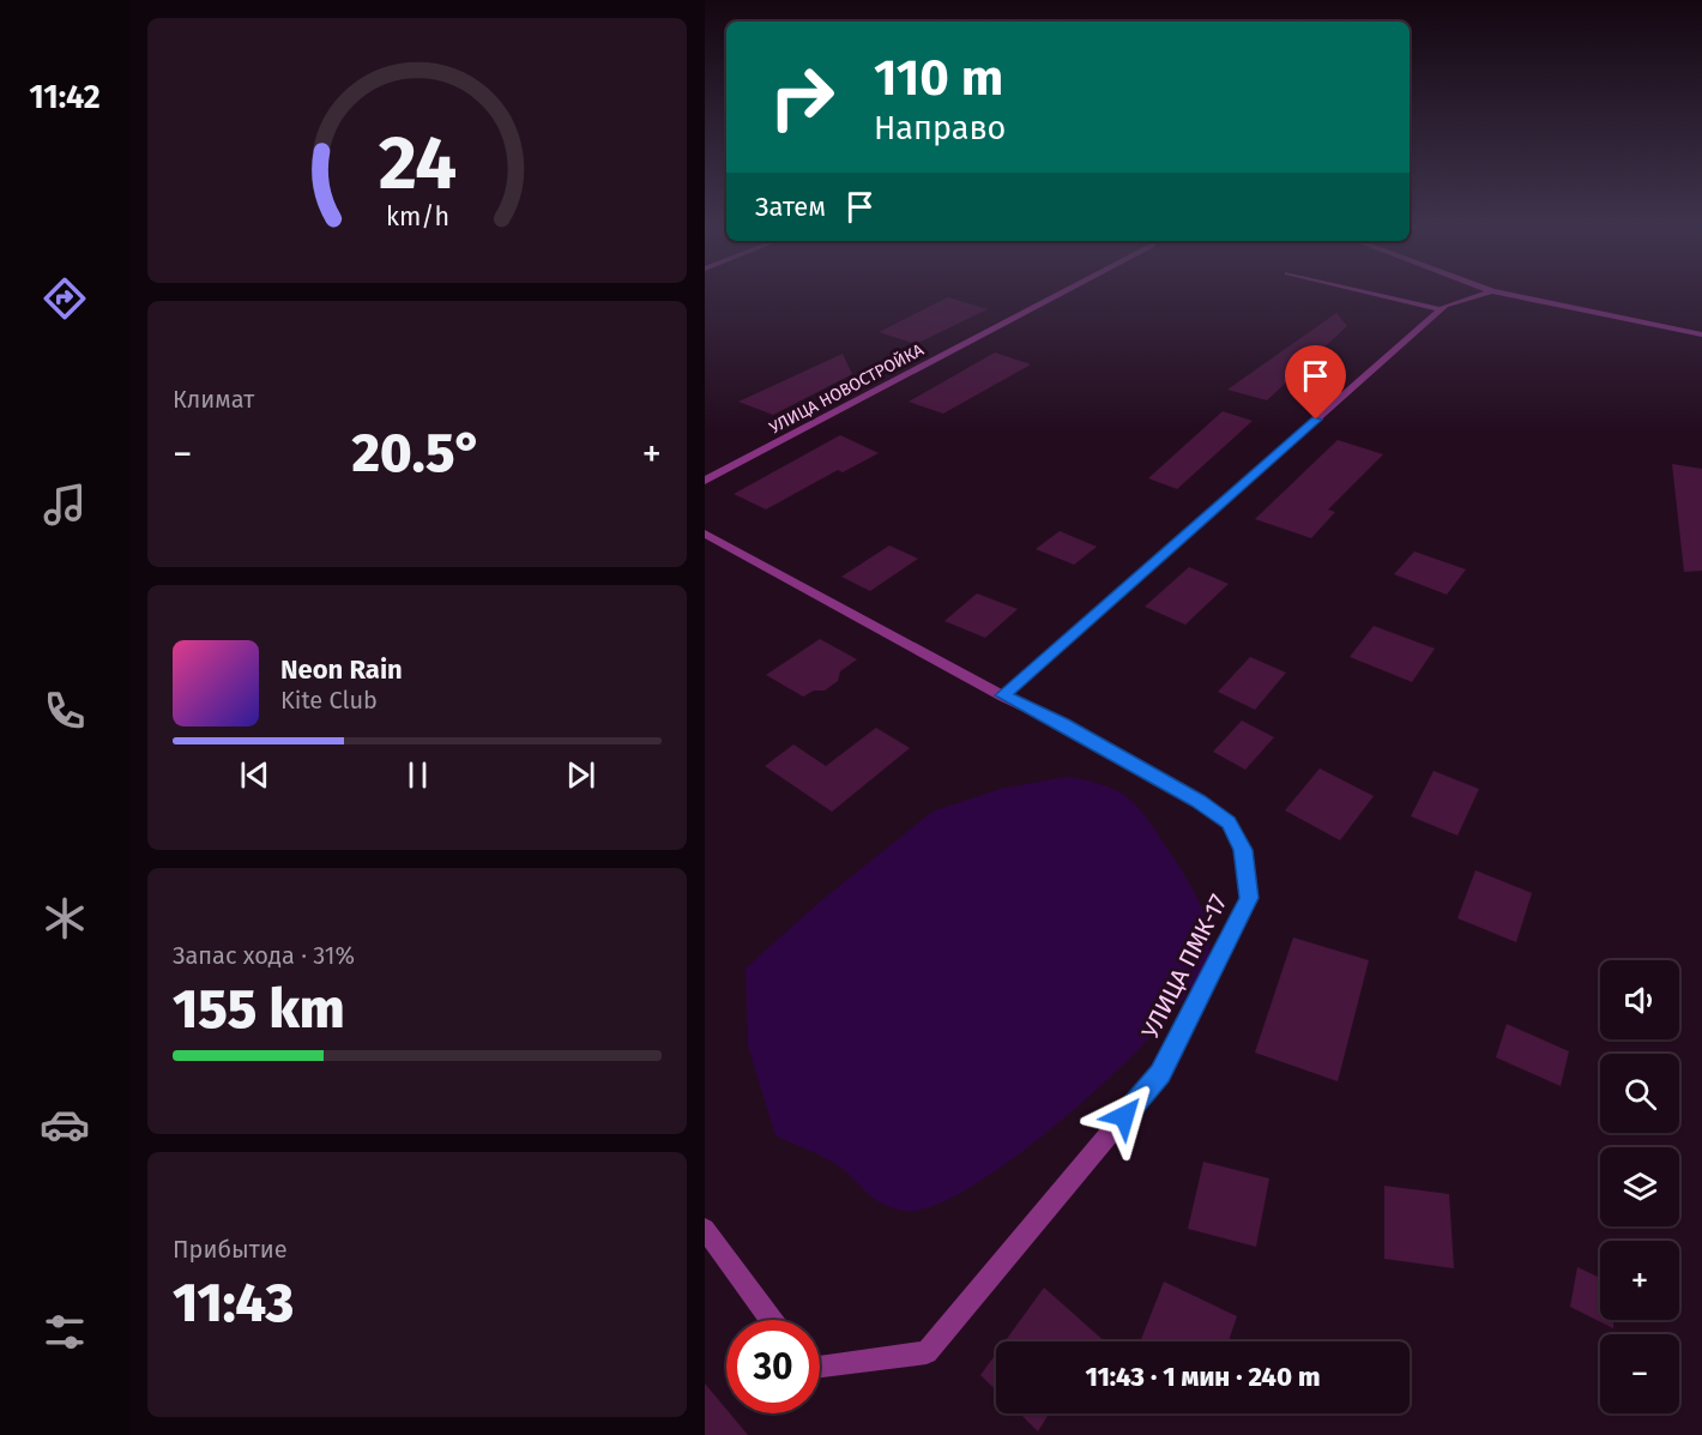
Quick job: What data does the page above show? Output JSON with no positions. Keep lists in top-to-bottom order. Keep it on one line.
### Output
{"streets":{"street":["УЛИЦА НОВОСТРОЙКА","УЛИЦА ПМК-17"]},"page":{"tabs":"11:42","turn":["110 m","Направо"],"then":"Затем","tile":["Климат",["Запас хода · 31%","155 km"],["Прибытие","11:43"]],"heat":["−","20.5°","+"],"song":["Neon Rain","Kite Club"],"map_buttons":["+","−"],"limit":"30","trip":"11:43 · 1 мин · 240 m","gauge":["24","km/h"]}}
